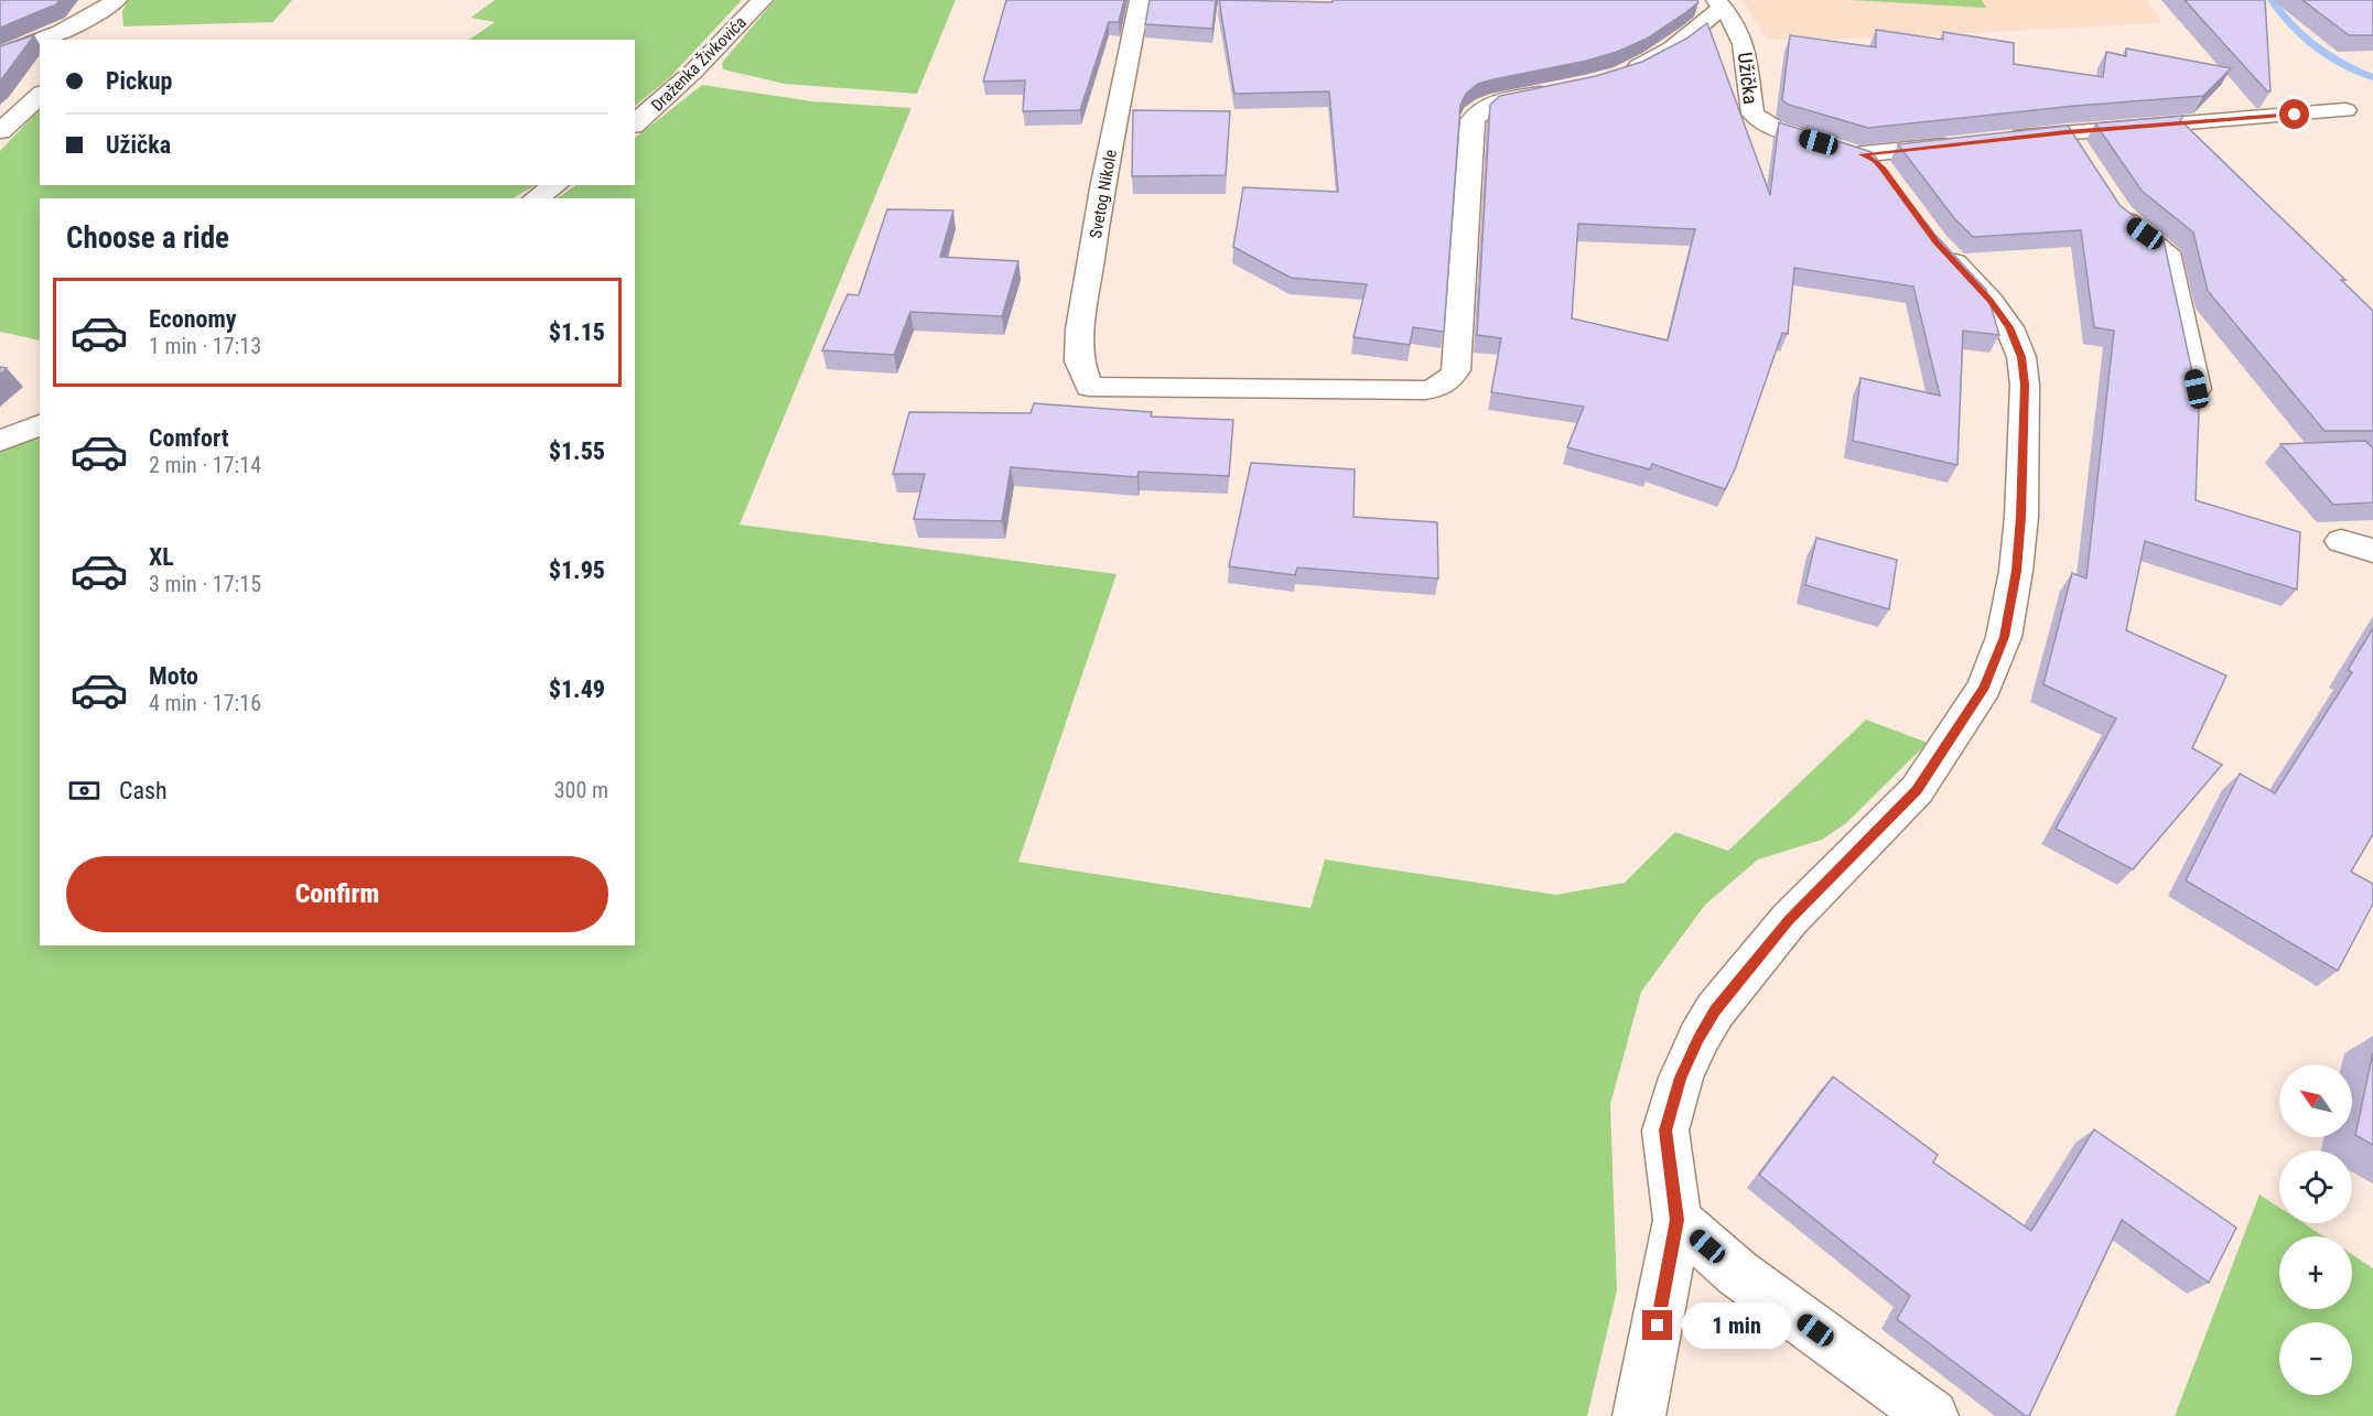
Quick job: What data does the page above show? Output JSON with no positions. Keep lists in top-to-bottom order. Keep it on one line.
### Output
{"streets":{"street":["Draženka Živkovića","Užička","Svetog Nikole"]},"north":"top left","page":{"banner":["Pickup","Užička"],"heading":"Choose a ride","list":[{"name":"Economy","note":"1 min · 17:13","value":"$1.15"},{"name":"Comfort","note":"2 min · 17:14","value":"$1.55"},{"name":"XL","note":"3 min · 17:15","value":"$1.95"},{"name":"Moto","note":"4 min · 17:16","value":"$1.49"}],"pay":["Cash","300 m"],"buttons":"Confirm","map_buttons":["+","−"],"bubble":"1 min"}}
